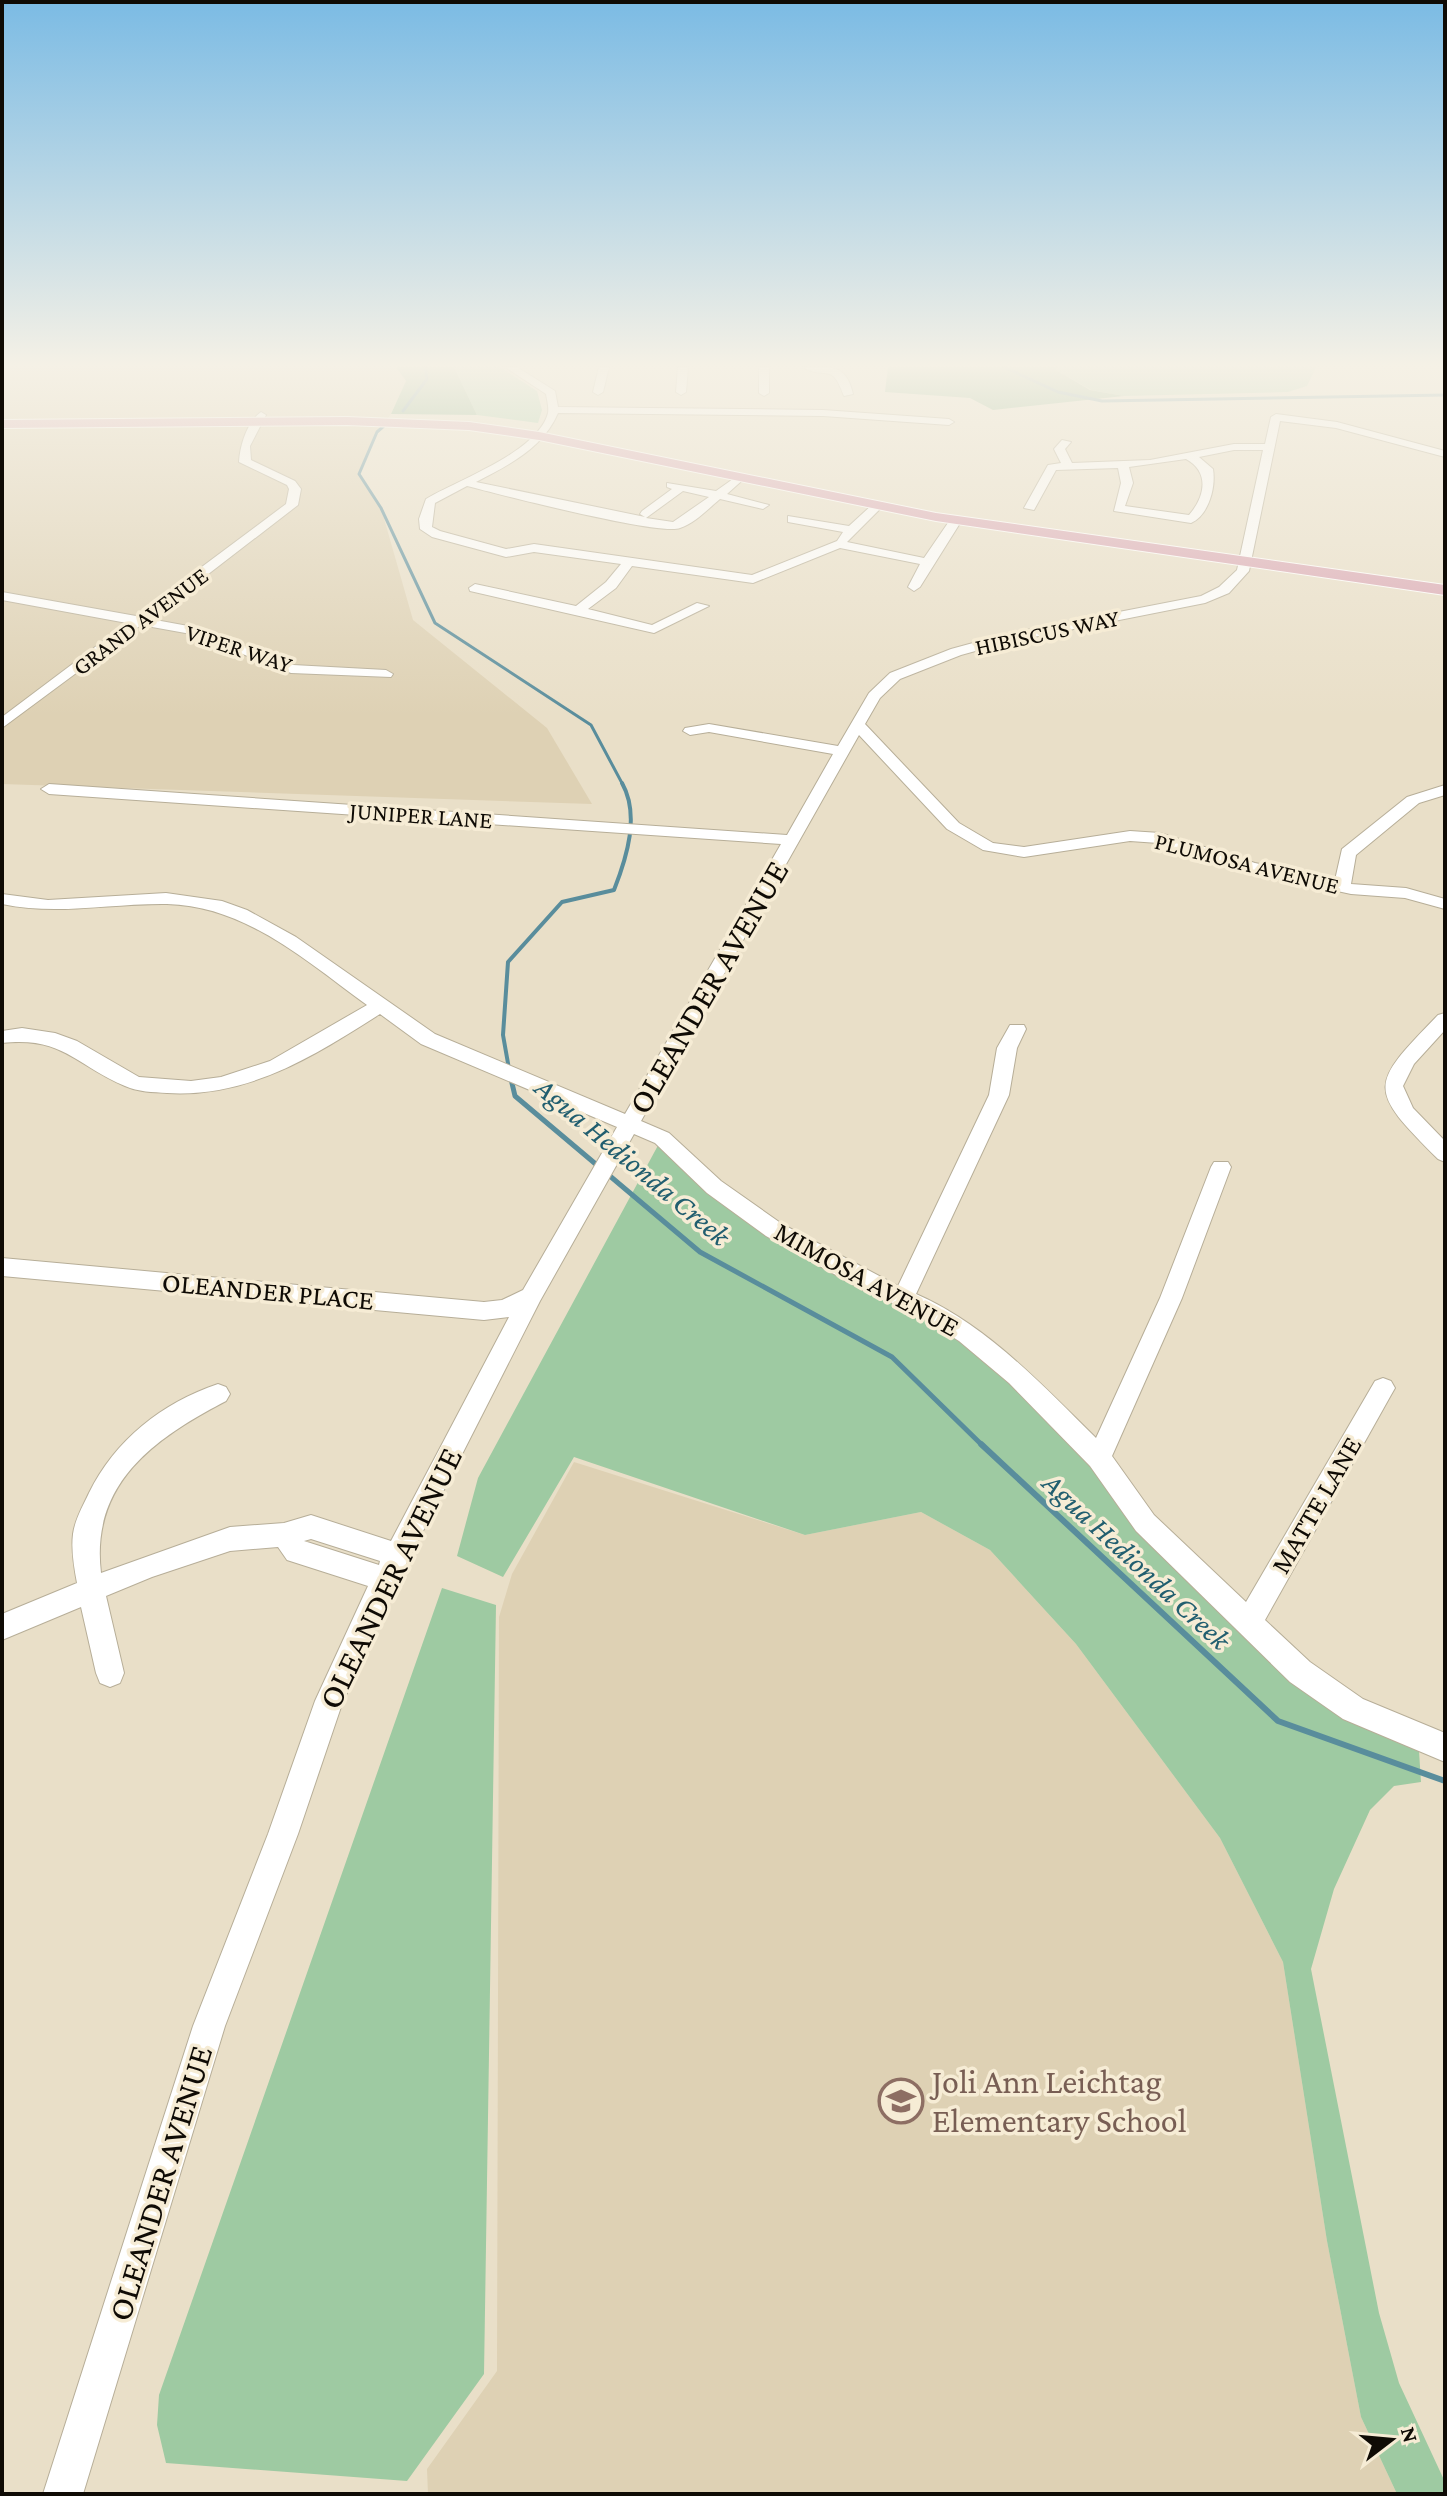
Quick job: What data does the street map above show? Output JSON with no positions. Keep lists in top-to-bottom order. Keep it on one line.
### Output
{"streets":{"street":["GRAND AVENUE","HIBISCUS WAY","VIPER WAY","JUNIPER LANE","PLUMOSA AVENUE","OLEANDER AVENUE","MIMOSA AVENUE","OLEANDER PLACE","MATTE LANE"]},"crossings":[["GRAND AVENUE","VIPER WAY"],["HIBISCUS WAY","PLUMOSA AVENUE"],["HIBISCUS WAY","OLEANDER AVENUE"],["JUNIPER LANE","OLEANDER AVENUE"],["PLUMOSA AVENUE","OLEANDER AVENUE"],["OLEANDER AVENUE","MIMOSA AVENUE"],["OLEANDER AVENUE","OLEANDER PLACE"],["MIMOSA AVENUE","MATTE LANE"]],"water":["Agua Hedionda Creek"],"places":{"school or university":["Joli Ann Leichtag Elementary School"]},"north":"right"}
